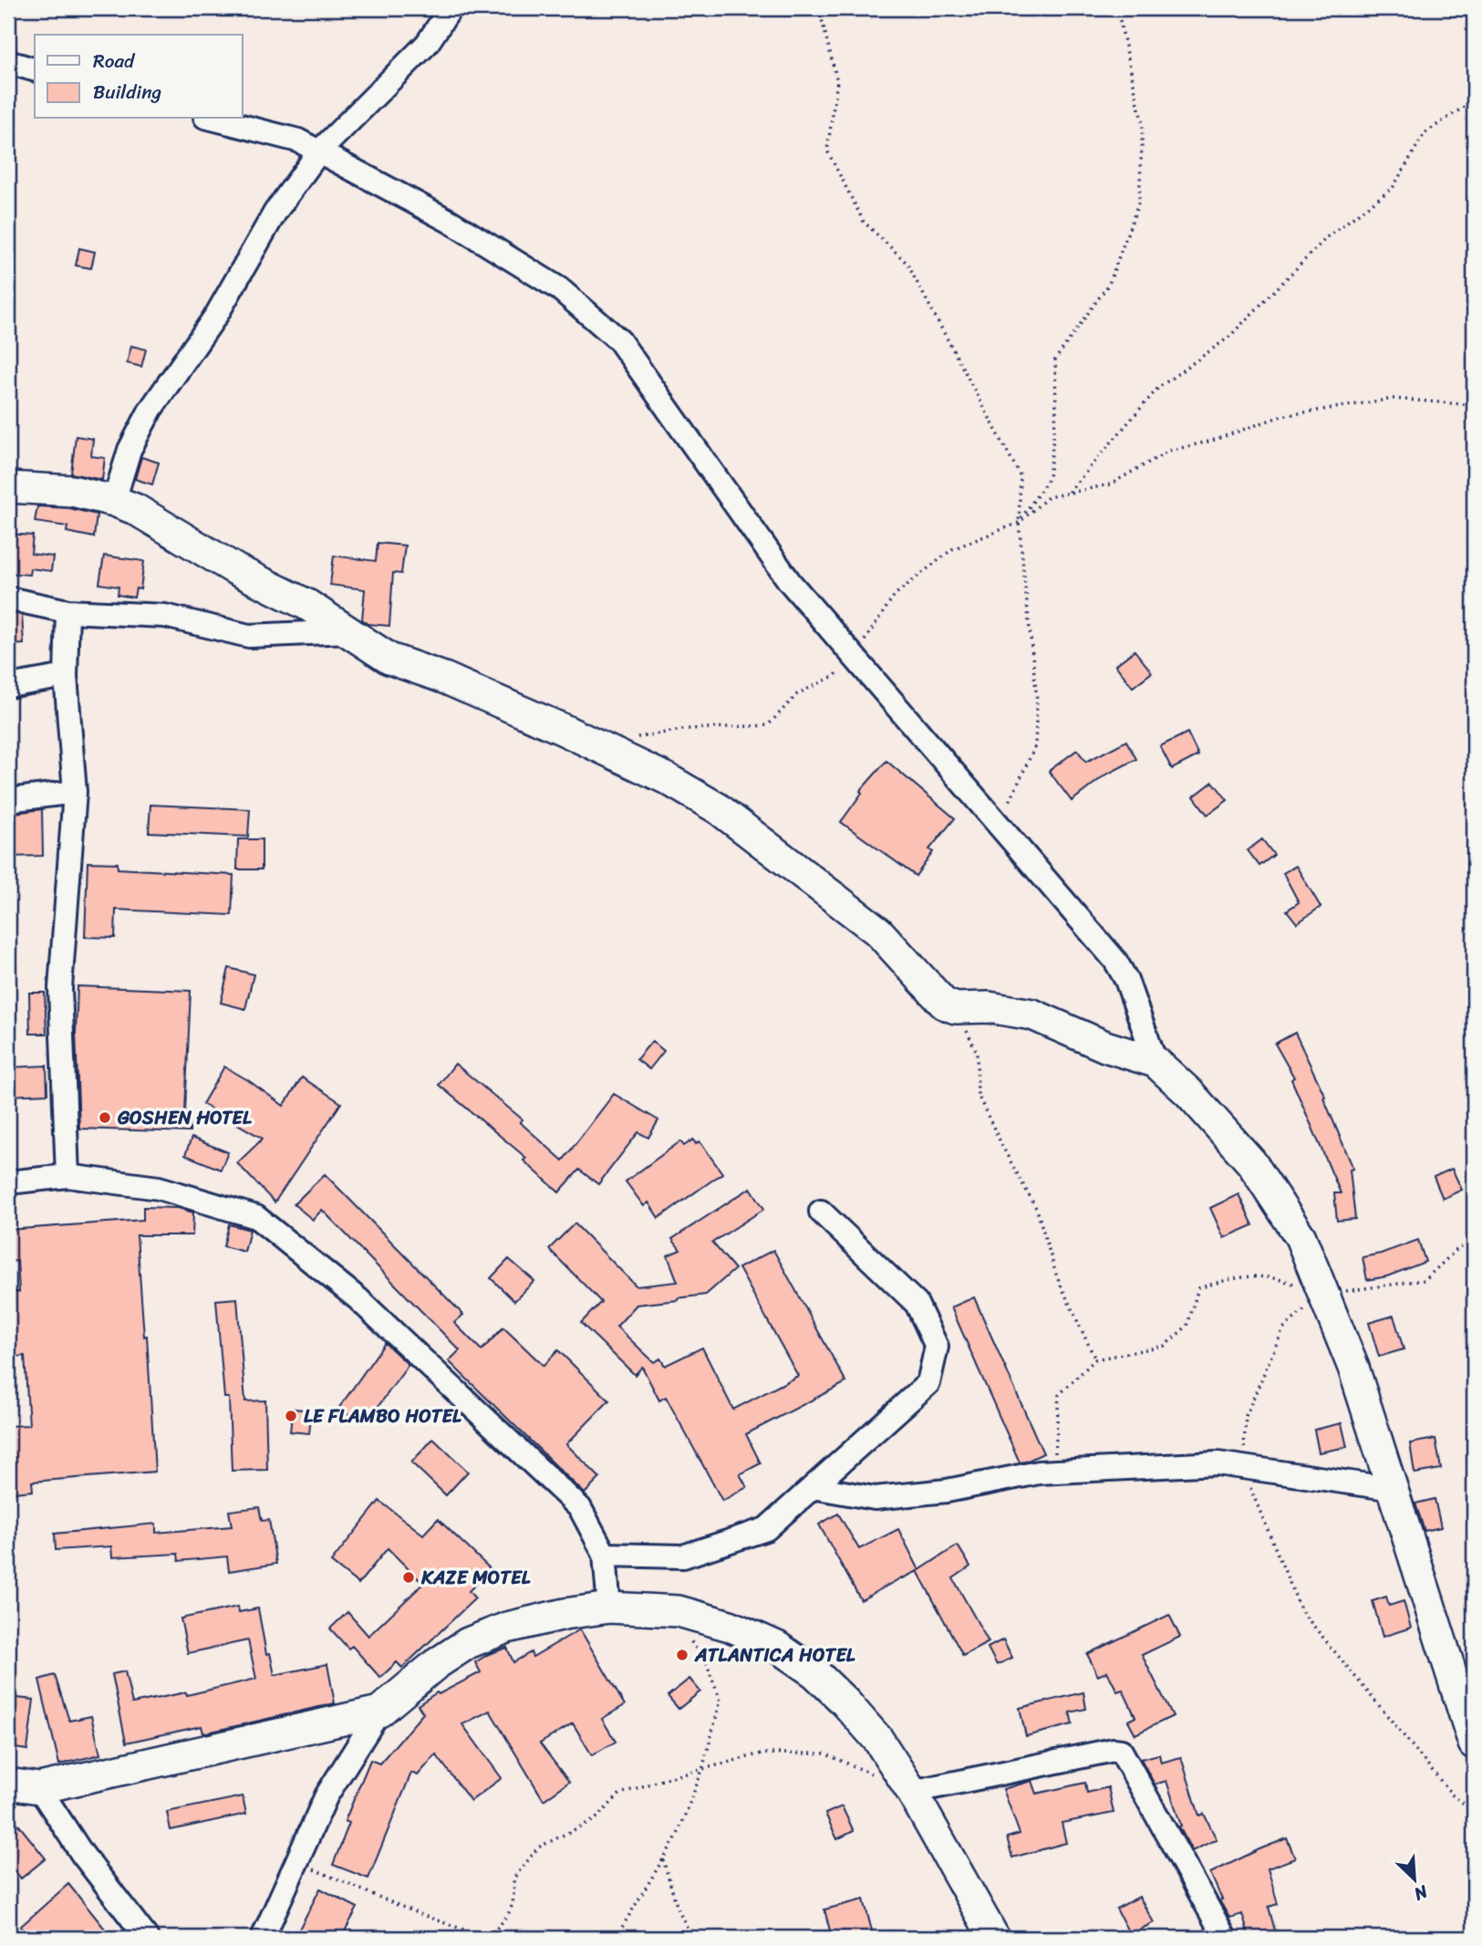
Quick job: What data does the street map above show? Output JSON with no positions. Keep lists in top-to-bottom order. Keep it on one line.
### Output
{"places":["GOSHEN HOTEL","LE FLAMBO HOTEL","KAZE MOTEL","ATLANTICA HOTEL"],"legend":["Road","Building"],"north":"bottom right"}
